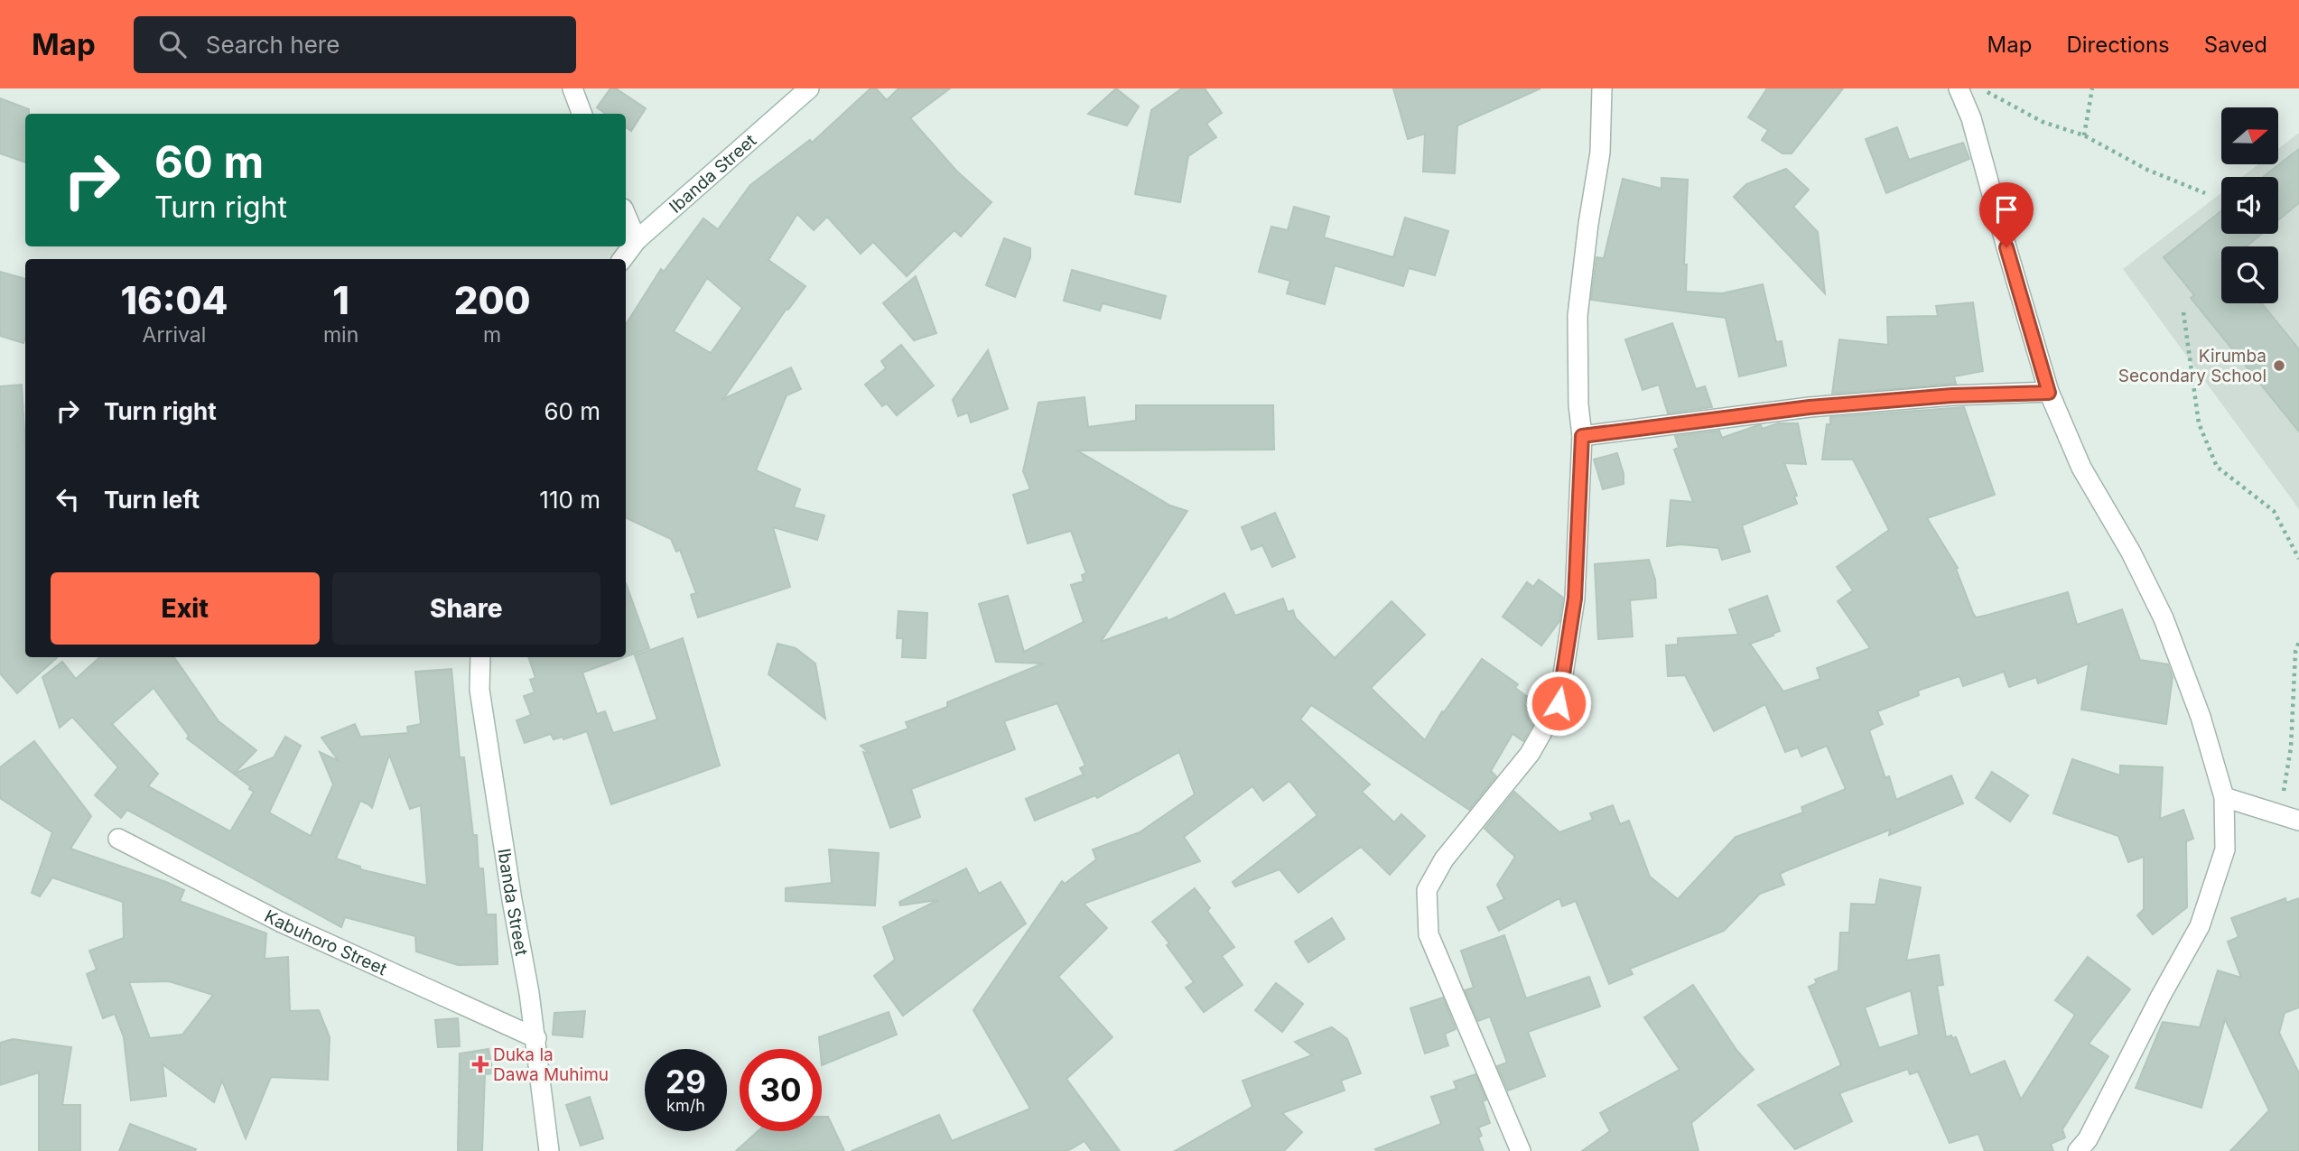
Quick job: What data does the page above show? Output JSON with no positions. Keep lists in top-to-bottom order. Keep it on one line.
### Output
{"streets":{"street":["Ibanda Street","Kabuhoro Street"]},"crossings":[["Ibanda Street","Kabuhoro Street"]],"places":{"other":["Kirumba Secondary School"],"health":["Duka la Dawa Muhimu"]},"north":"right","page":{"header":"Map","search":"Search here","nav":["Map","Directions","Saved"],"turn":["60 m","Turn right"],"eta":["16:04","Arrival","1","min","200","m"],"list":[{"name":"Turn right","value":"60 m"},{"name":"Turn left","value":"110 m"}],"buttons":["Exit","Share"],"speed":"29 km/h","limit":"30"}}
